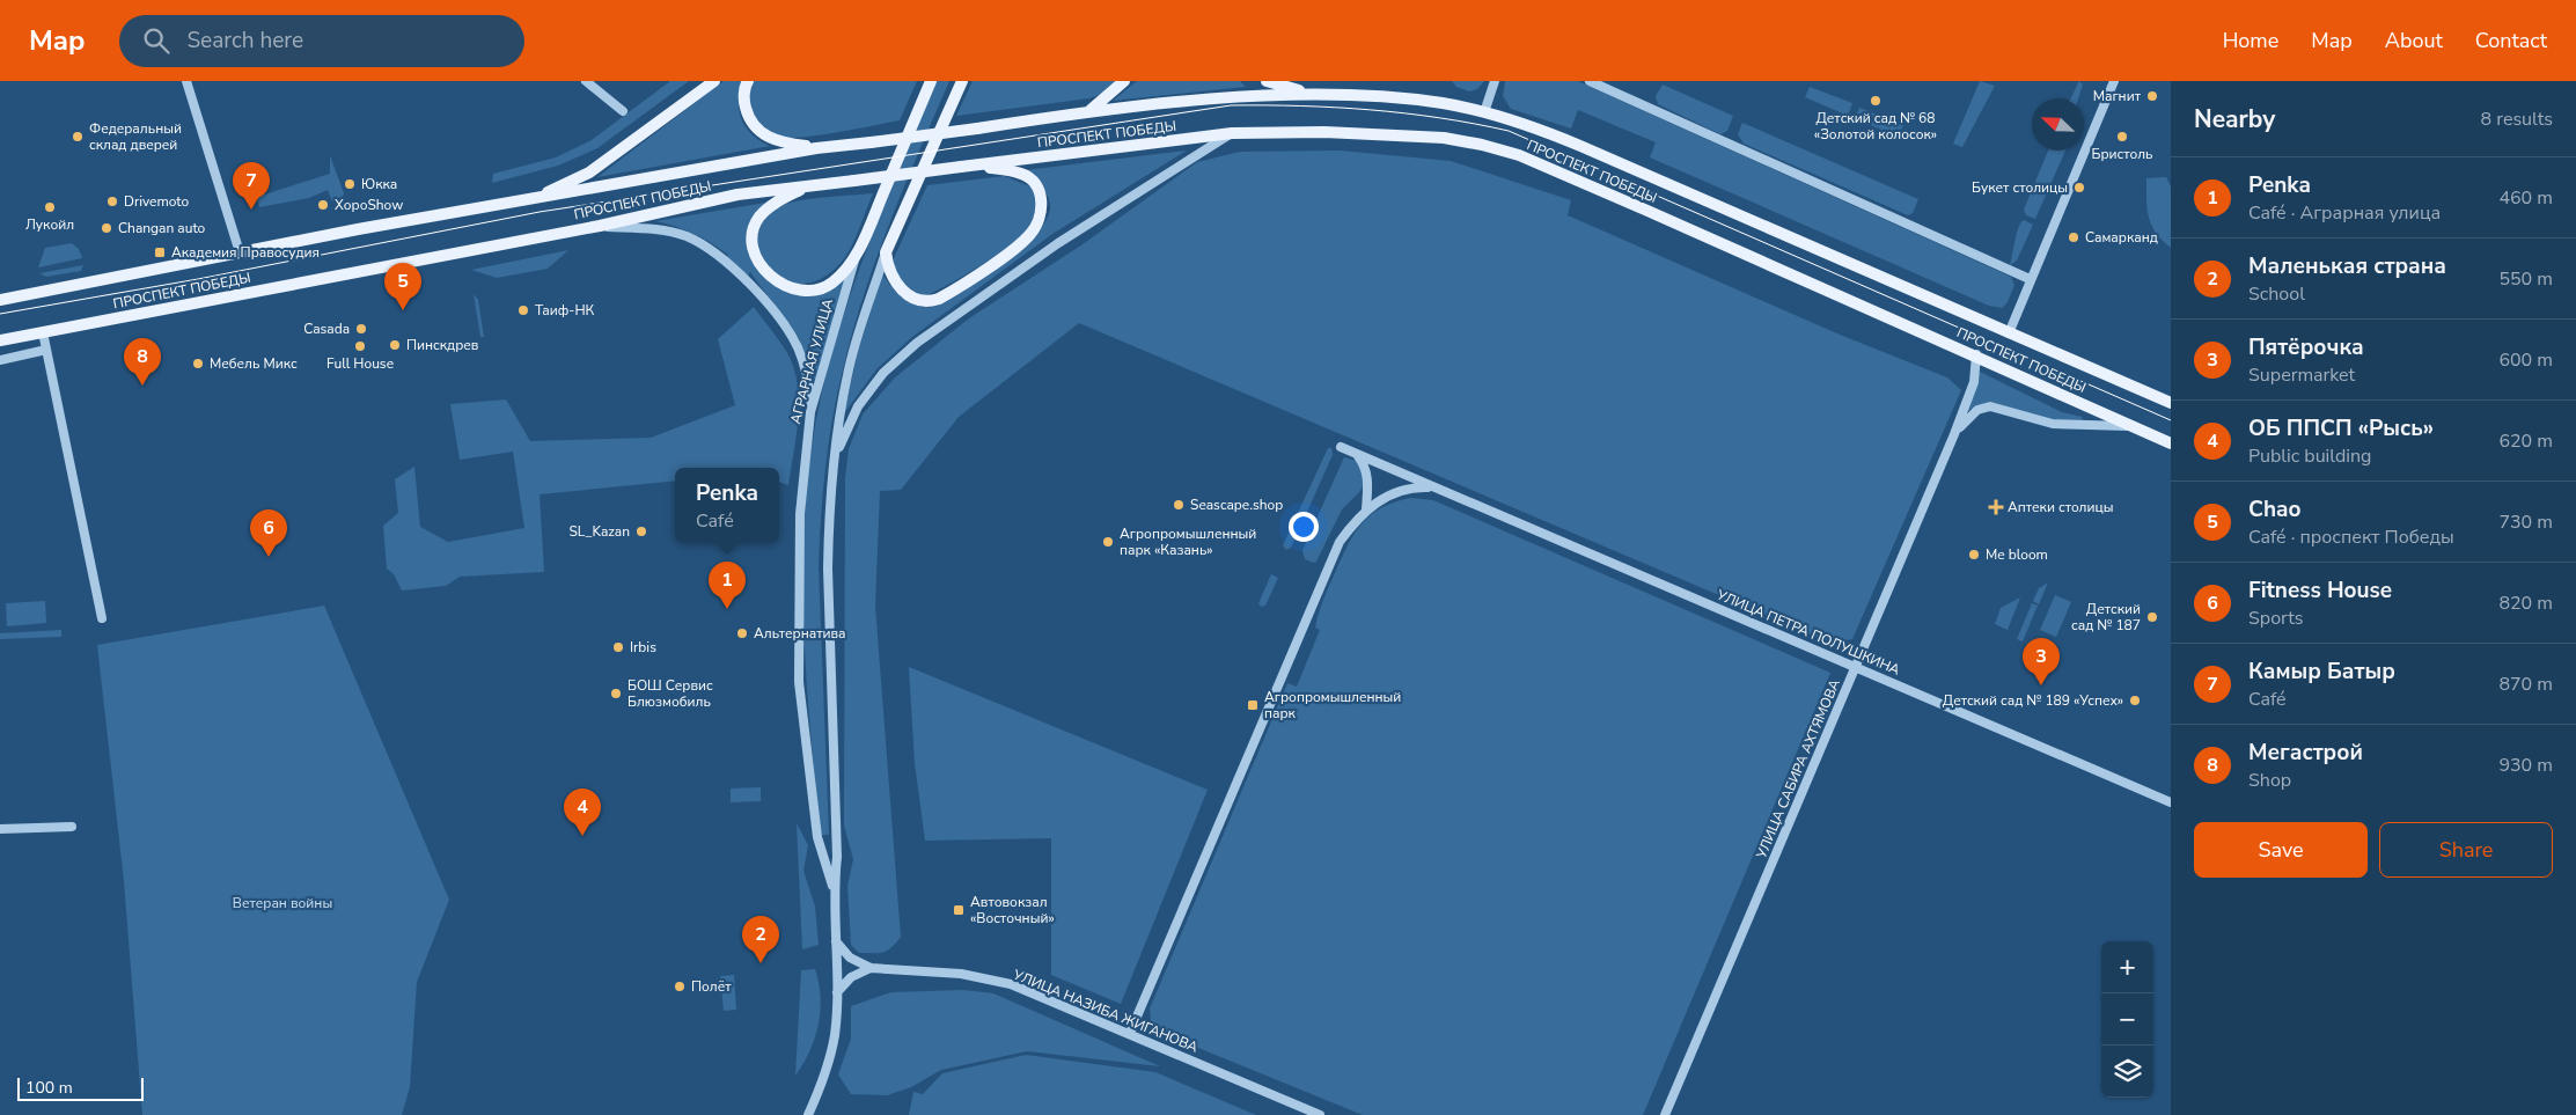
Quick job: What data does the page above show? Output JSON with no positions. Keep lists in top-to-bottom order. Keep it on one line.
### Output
{"streets":{"main road":["ПРОСПЕКТ ПОБЕДЫ","АГРАРНАЯ УЛИЦА"],"street":["УЛИЦА ПЕТРА ПОЛУШКИНА","УЛИЦА САБИРА АХТЯМОВА","УЛИЦА НАЗИБА ЖИГАНОВА"]},"crossings":[["ПРОСПЕКТ ПОБЕДЫ","УЛИЦА САБИРА АХТЯМОВА"],["АГРАРНАЯ УЛИЦА","УЛИЦА НАЗИБА ЖИГАНОВА"],["УЛИЦА ПЕТРА ПОЛУШКИНА","УЛИЦА САБИРА АХТЯМОВА"]],"parks":["Ветеран войны"],"places":{"other":["Магнит","Детский сад № 68 «Золотой колосок»","Федеральный склад дверей","Бристоль","Юкка","Букет столицы","Drivemoto","ХороShow","Лукойл","Changan auto","Самарканд","Таиф-НК","Casada","Пинскдрев","Full House","Мебель Микс","Seascape.shop","SL_Kazan","Агропромышленный парк «Казань»","Me bloom","Детский сад № 187","Альтернатива","Irbis","БОШ Сервис Блюзмобиль","Детский сад № 189 «Успех»","Полёт"],"transit":["Академия Правосудия","Агропромышленный парк","Автовокзал «Восточный»"],"health":["Аптеки столицы"]},"scale_bar":"100 m","north":"top left","page":{"header":"Map","search":"Search here","nav":["Home","Map","About","Contact"],"heading":["Nearby","8 results"],"list":[{"mark":"1","name":"Penka","note":"Café · Аграрная улица","value":"460 m"},{"mark":"2","name":"Маленькая страна","note":"School","value":"550 m"},{"mark":"3","name":"Пятёрочка","note":"Supermarket","value":"600 m"},{"mark":"4","name":"ОБ ППСП «Рысь»","note":"Public building","value":"620 m"},{"mark":"5","name":"Chao","note":"Café · проспект Победы","value":"730 m"},{"mark":"6","name":"Fitness House","note":"Sports","value":"820 m"},{"mark":"7","name":"Камыр Батыр","note":"Café","value":"870 m"},{"mark":"8","name":"Мегастрой","note":"Shop","value":"930 m"}],"pins":["7","5","8","6","1","3","4","2"],"popup":["Penka","Café"],"buttons":["Save","Share"],"map_buttons":["+","−"],"scale":"100 m"}}
